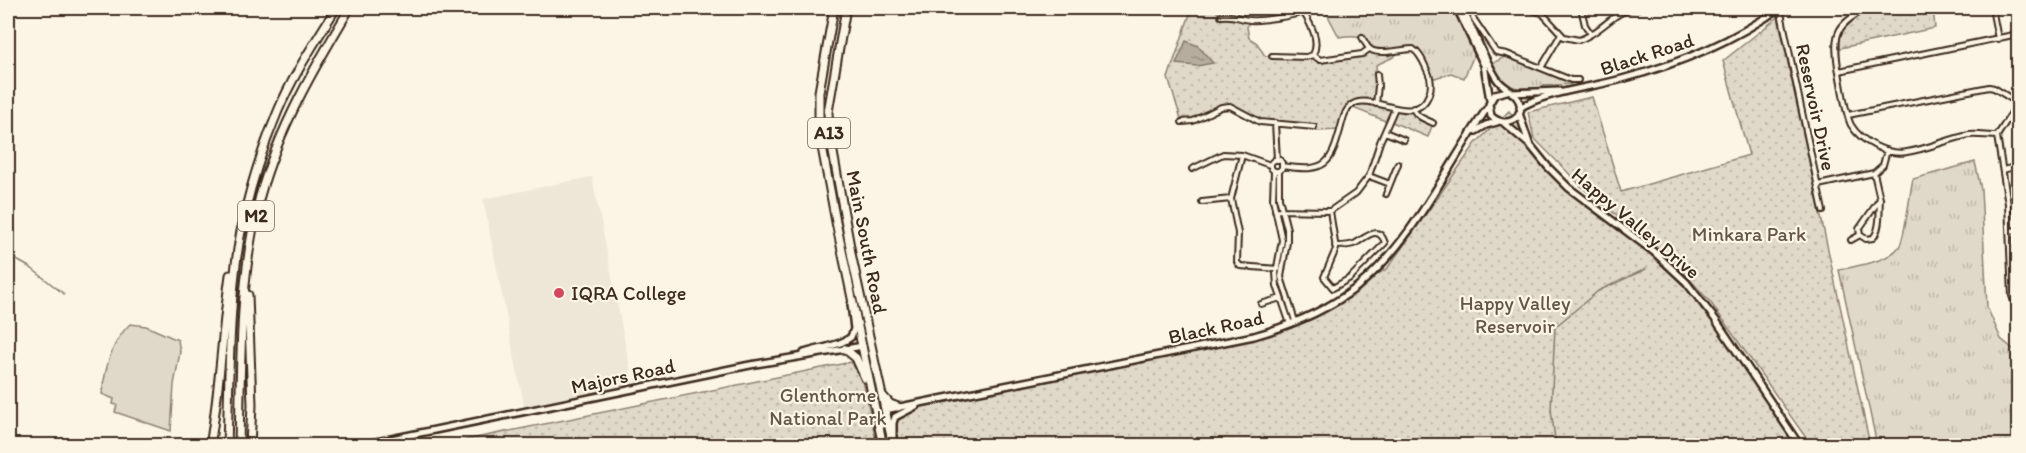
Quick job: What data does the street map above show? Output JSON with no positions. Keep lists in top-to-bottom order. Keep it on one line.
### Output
{"streets":{"highway":["A13","M2","Main South Road"],"main road":["Black Road","Happy Valley Drive","Majors Road"],"street":["Reservoir Drive"]},"crossings":[["Black Road","Reservoir Drive"],["Black Road","A13"],["Black Road","Happy Valley Drive"],["Black Road","Main South Road"],["A13","Main South Road"],["A13","Majors Road"],["Main South Road","Majors Road"]],"parks":["Minkara Park","Happy Valley Reservoir","Glenthorne National Park"],"places":["IQRA College"]}
